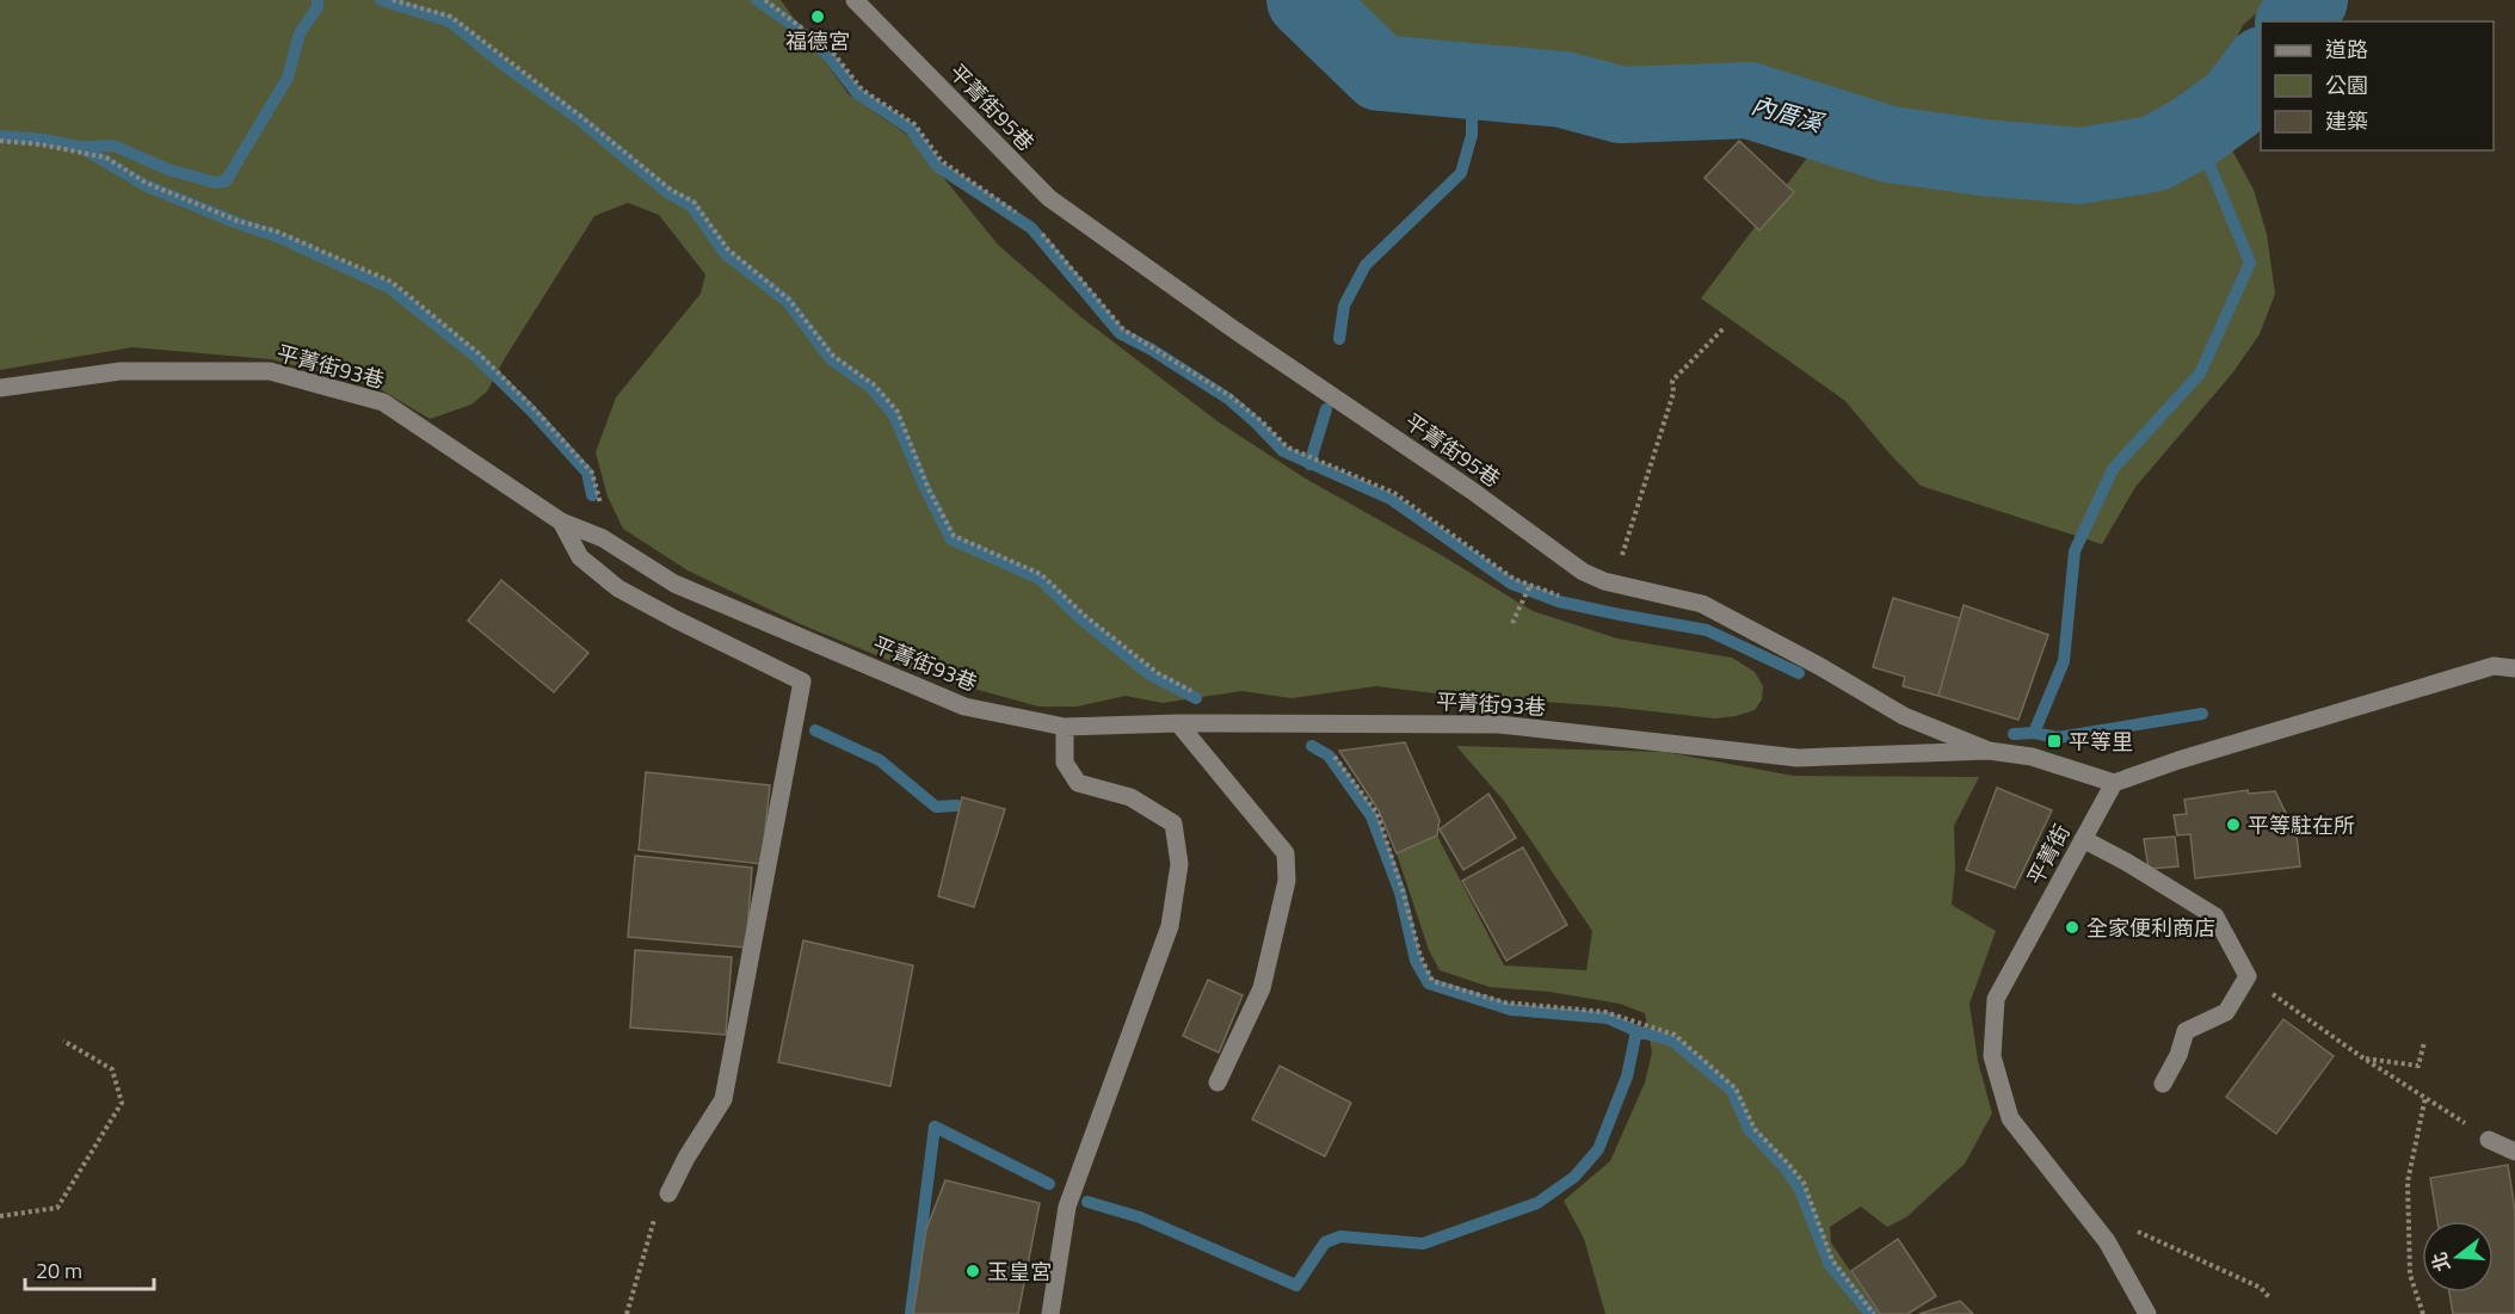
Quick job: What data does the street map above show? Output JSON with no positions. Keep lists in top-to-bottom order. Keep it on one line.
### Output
{"streets":{"street":["平菁街95巷","平菁街93巷","平菁街"]},"crossings":[["平菁街95巷","平菁街93巷"],["平菁街95巷","平菁街"]],"water":["內厝溪"],"places":{"other":["福德宮","平等駐在所","全家便利商店","玉皇宮"],"transit":["平等里"]},"legend":["道路","公園","建築"],"scale_bar":"20 m","north":"left"}
